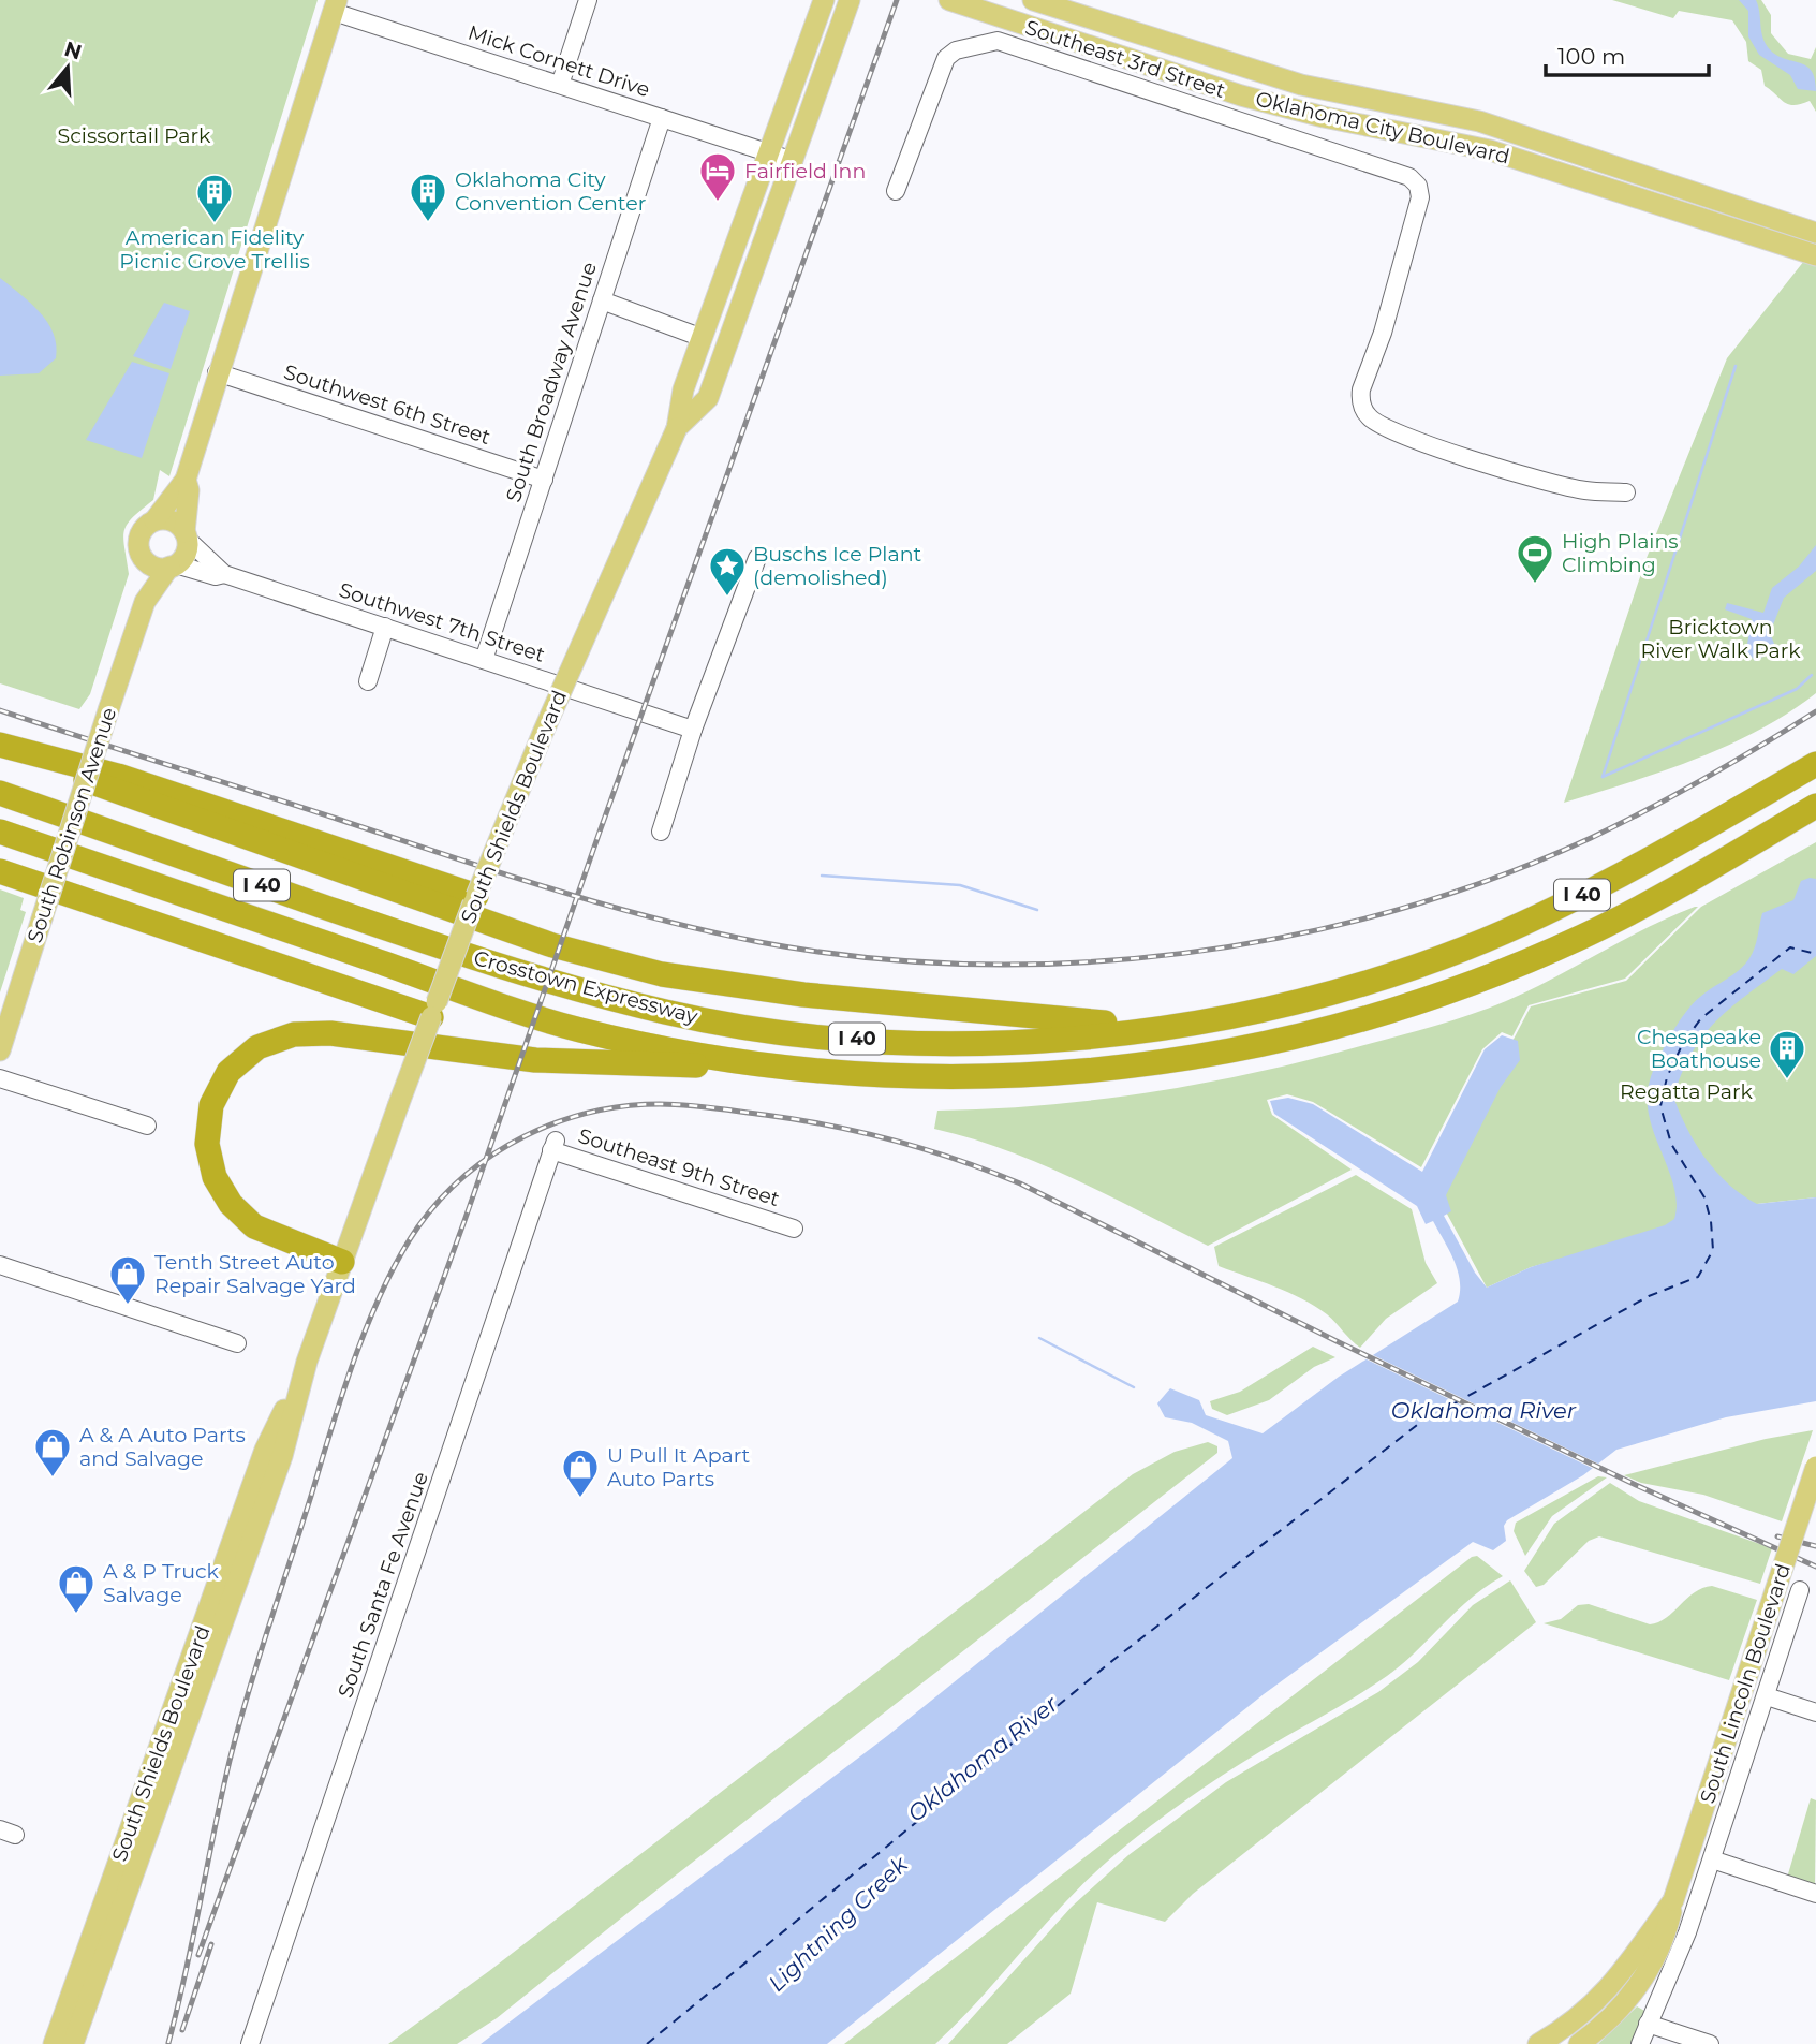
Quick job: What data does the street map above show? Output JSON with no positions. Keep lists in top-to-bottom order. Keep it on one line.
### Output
{"streets":{"highway":["I 40","Crosstown Expressway"],"main road":["Oklahoma City Boulevard","South Shields Boulevard","South Robinson Avenue","South Lincoln Boulevard"],"street":["Southeast 3rd Street","Mick Cornett Drive","South Broadway Avenue","Southwest 6th Street","Southwest 7th Street","Southeast 9th Street","South Santa Fe Avenue"]},"crossings":[["Mick Cornett Drive","South Broadway Avenue"],["Mick Cornett Drive","South Shields Boulevard"],["South Broadway Avenue","Southwest 6th Street"],["South Broadway Avenue","Southwest 7th Street"],["Southwest 7th Street","South Robinson Avenue"],["Southeast 9th Street","South Santa Fe Avenue"]],"water":["Oklahoma River","Lightning Creek"],"parks":["Scissortail Park","Bricktown River Walk Park","Regatta Park"],"places":{"hotel":["Fairfield Inn"],"building":["Oklahoma City Convention Center","American Fidelity Picnic Grove Trellis","Chesapeake Boathouse"],"sports":["High Plains Climbing"],"place":["Buschs Ice Plant (demolished)"],"shop":["Tenth Street Auto Repair Salvage Yard","A & A Auto Parts and Salvage","U Pull It Apart Auto Parts","A & P Truck Salvage"]},"scale_bar":"100 m","north":"top"}
